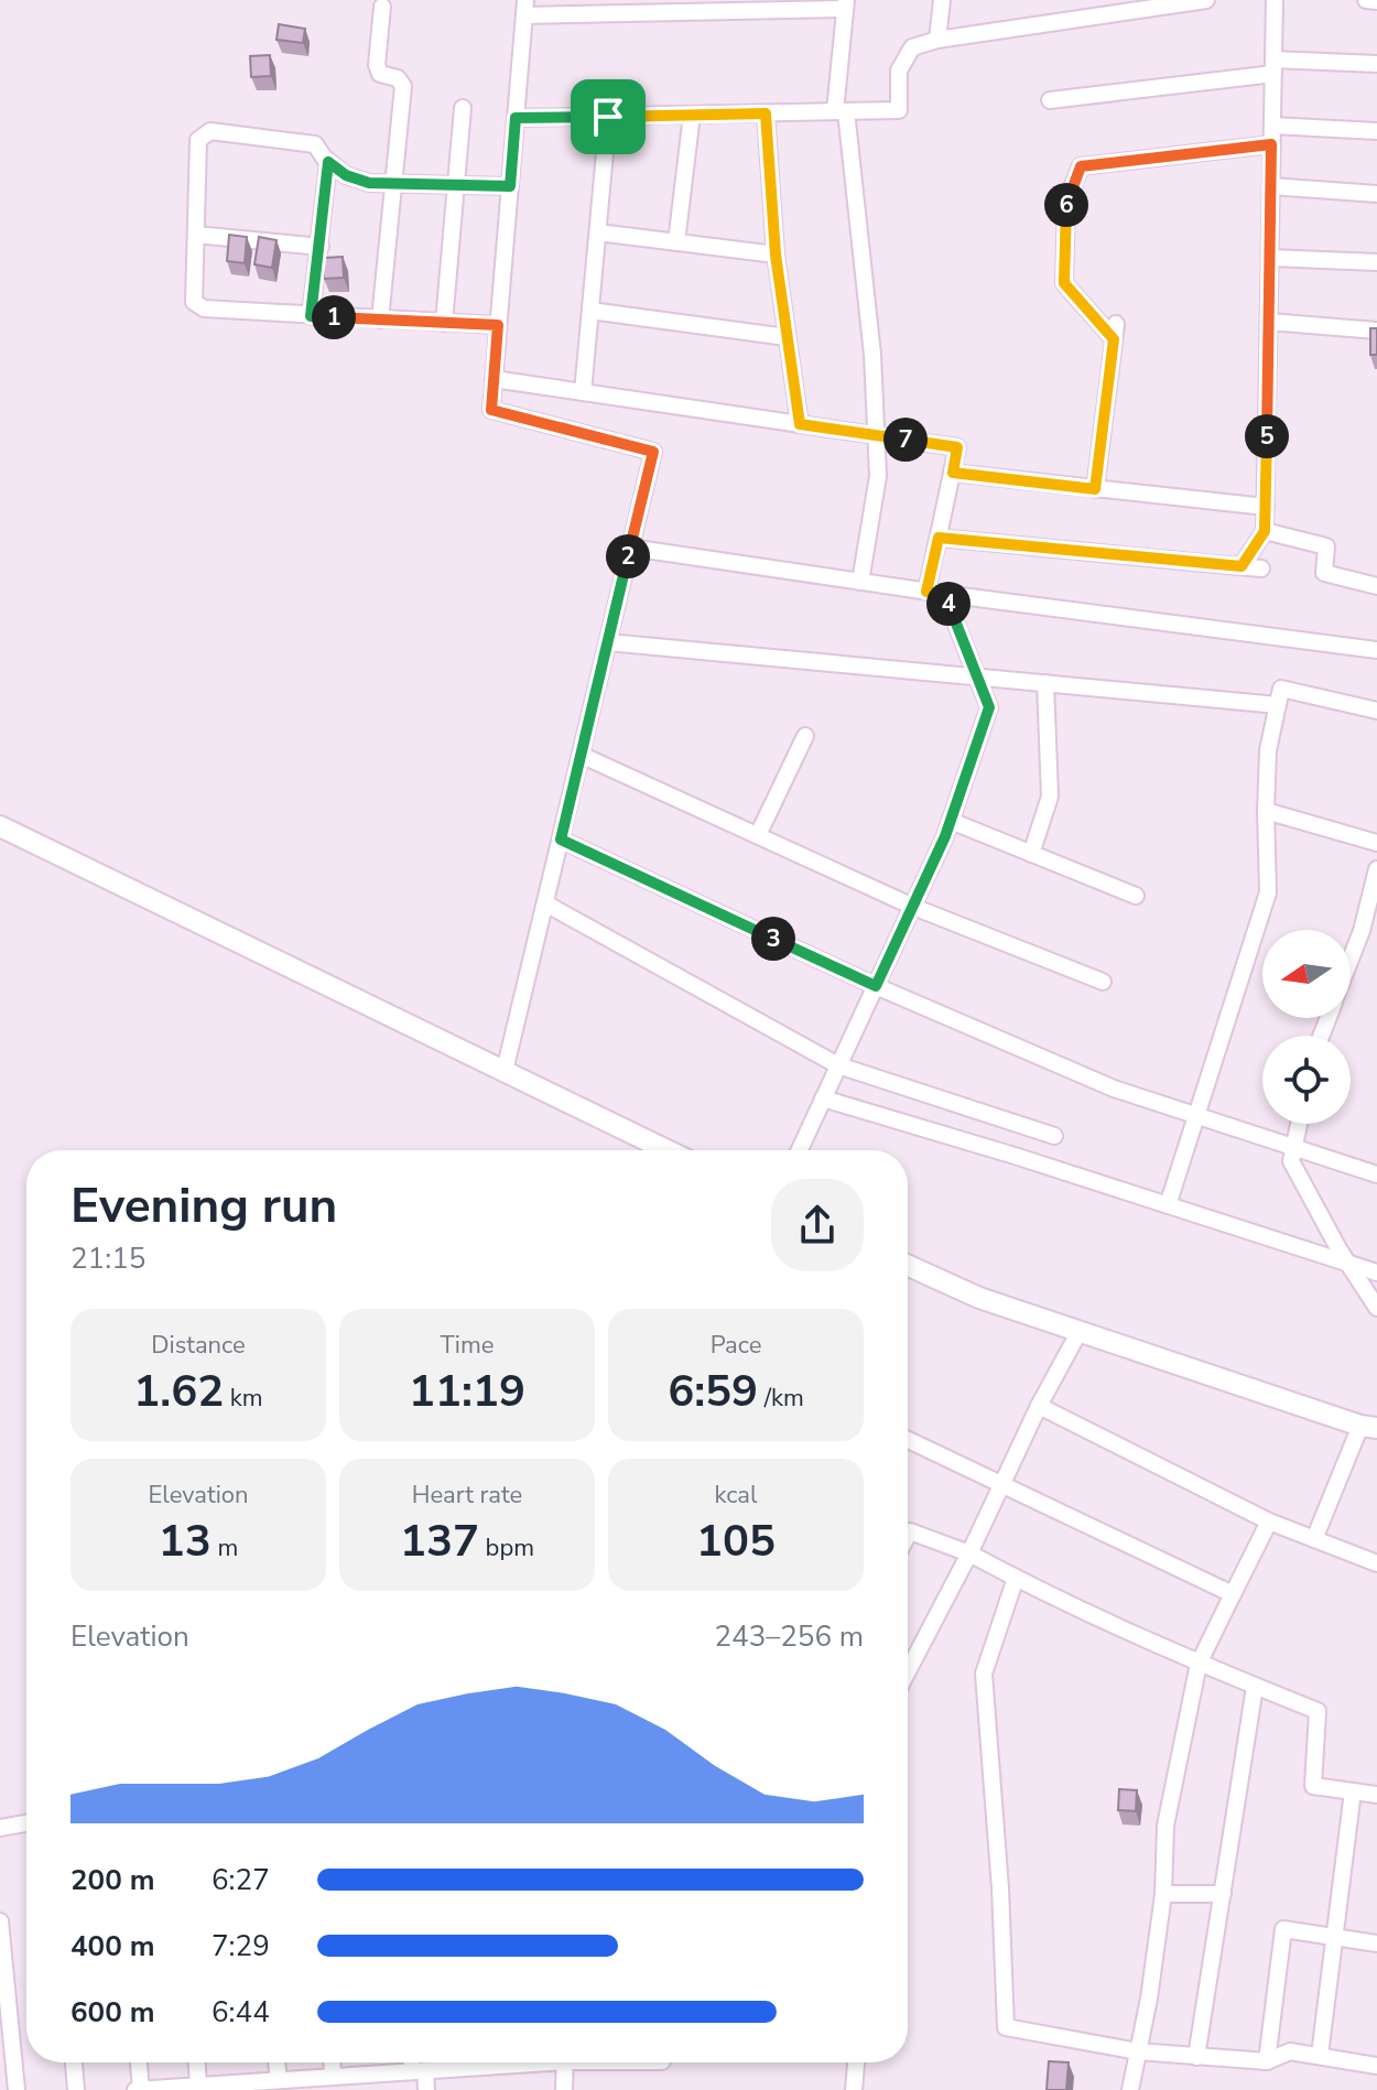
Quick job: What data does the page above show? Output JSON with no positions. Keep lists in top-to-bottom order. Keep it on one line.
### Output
{"north":"left","page":{"pins":["6","1","5","7","2","4","3"],"heading":["Evening run","21:15"],"stats":[["Distance","1.62 km"],["Time","11:19"],["Pace","6:59 /km"],["Elevation","13 m"],["Heart rate","137 bpm"],["kcal","105"]],"chart":["Elevation","243–256 m"],"list":[{"name":"200 m","note":"6:27"},{"name":"400 m","note":"7:29"},{"name":"600 m","note":"6:44"}]}}
